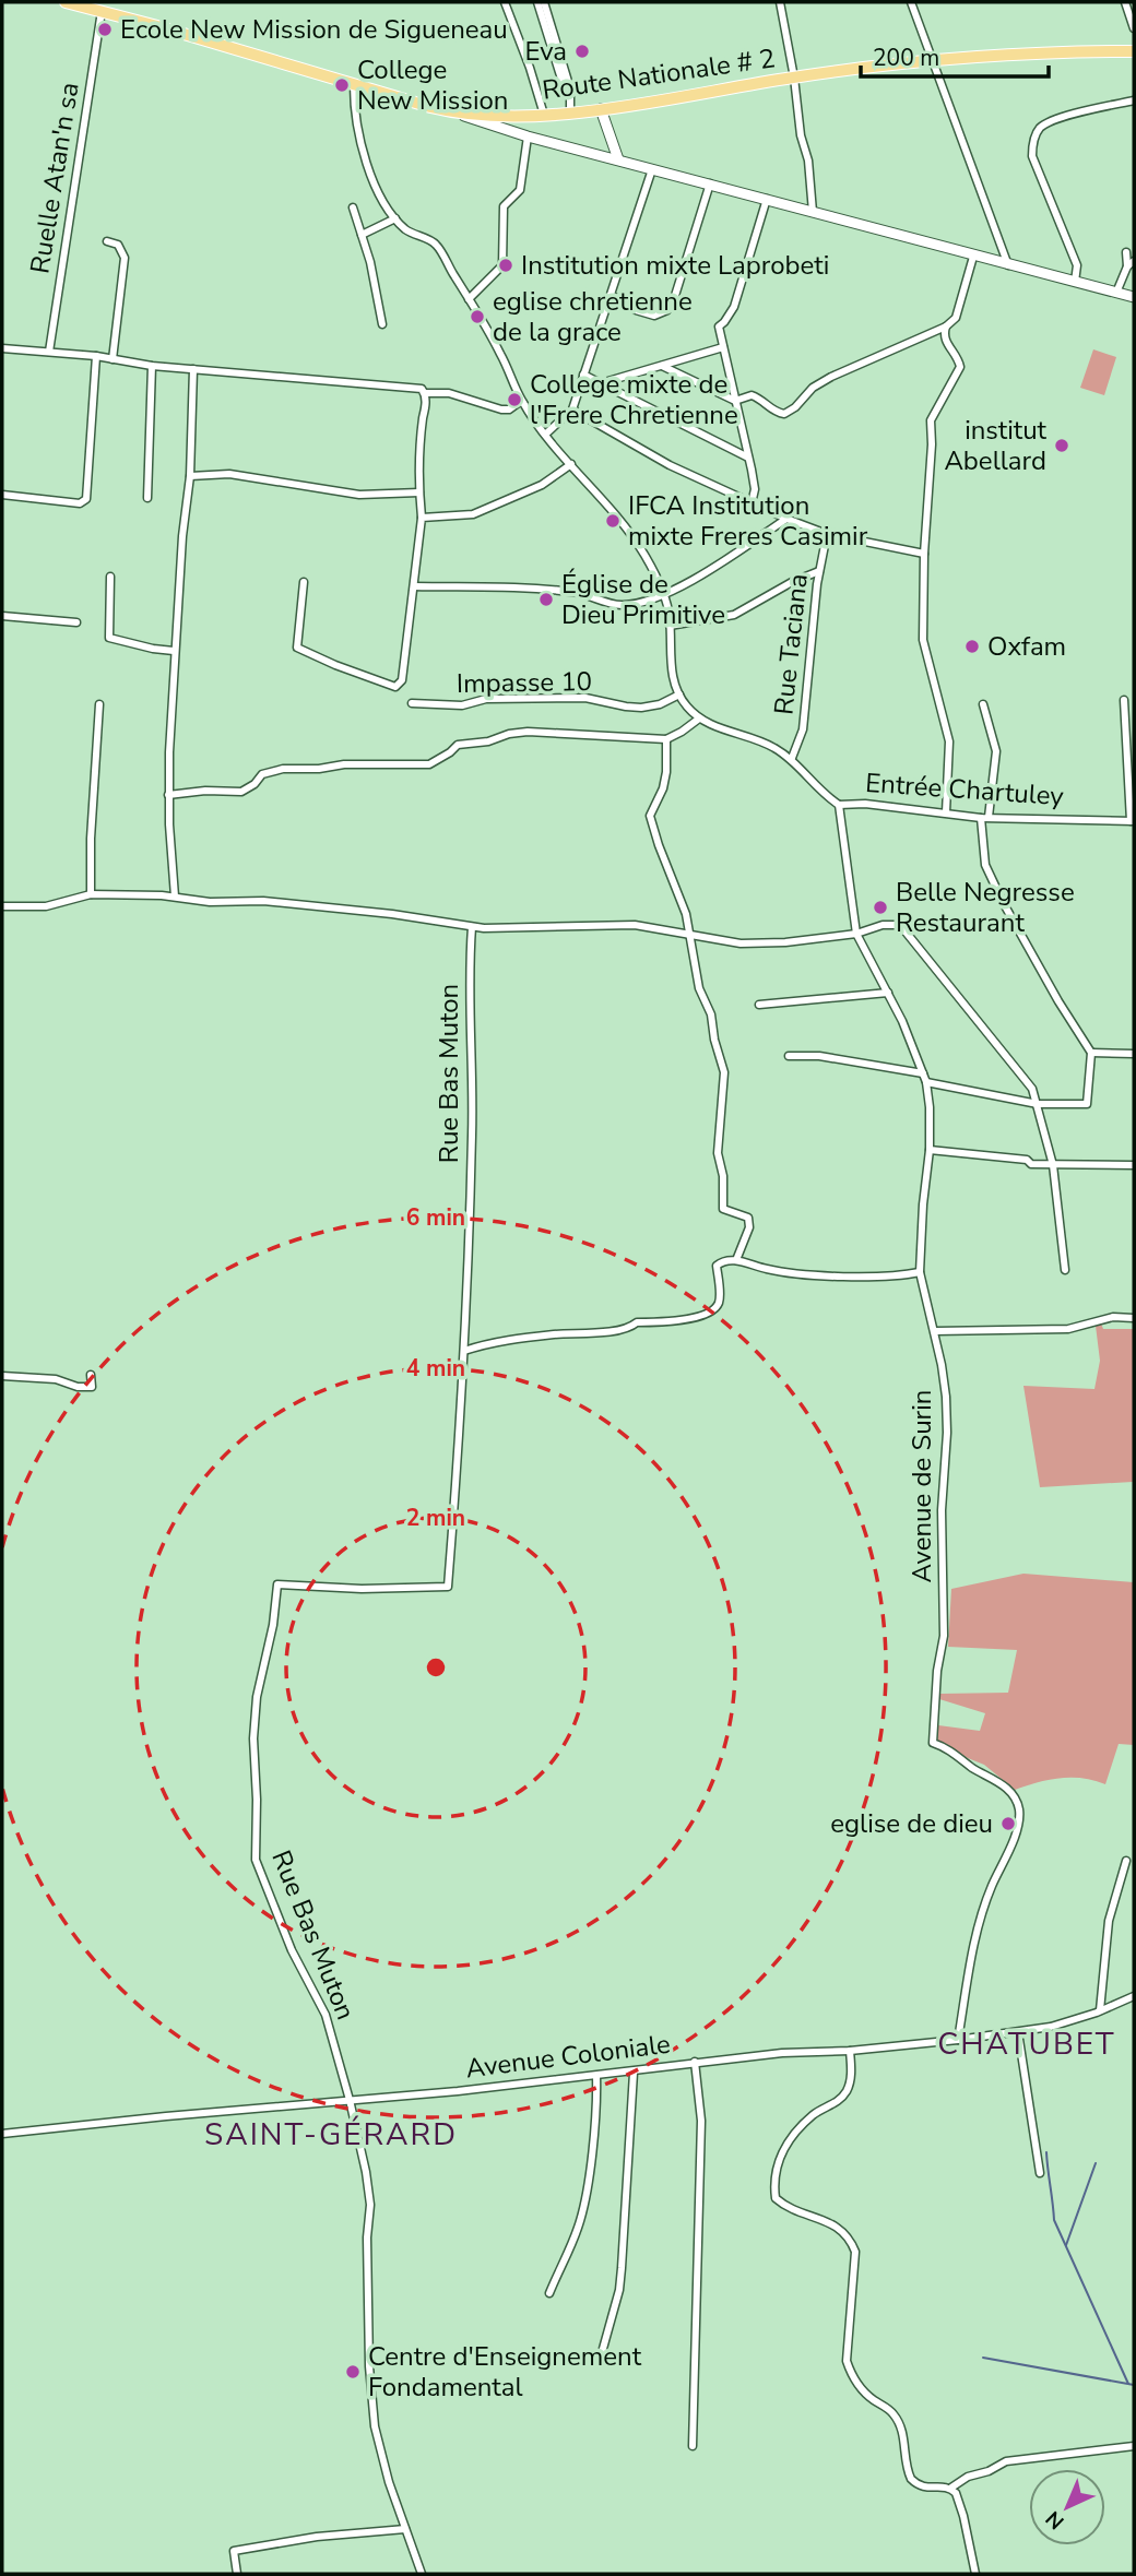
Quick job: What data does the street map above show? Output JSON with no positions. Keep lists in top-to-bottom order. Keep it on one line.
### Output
{"streets":{"main road":["Route Nationale # 2"],"street":["Ruelle Atan'n sa","Rue Taciana","Impasse 10","Entrée Chartuley","Rue Bas Muton","Avenue de Surin","Avenue Coloniale"]},"crossings":[["Route Nationale # 2","Ruelle Atan'n sa"],["Entrée Chartuley","Avenue de Surin"],["Rue Bas Muton","Avenue Coloniale"],["Avenue de Surin","Avenue Coloniale"]],"districts":["CHATUBET","SAINT-GÉRARD"],"places":["Ecole New Mission de Sigueneau","Eva","College New Mission","Institution mixte Laprobeti","eglise chretienne de la grace","College mixte de l'Frere Chretienne","institut Abellard","IFCA Institution mixte Freres Casimir","Église de Dieu Primitive","Oxfam","Belle Negresse Restaurant","eglise de dieu","Centre d'Enseignement Fondamental"],"scale_bar":"200 m","north":"bottom left","rings":["6 min","4 min","2 min"]}
